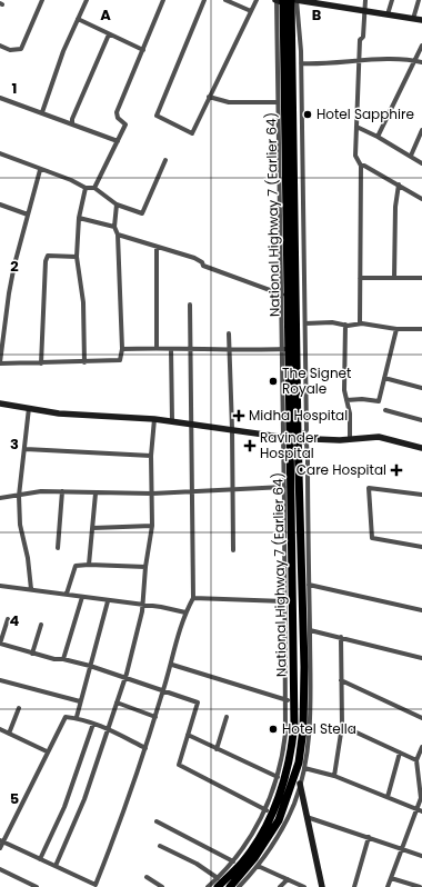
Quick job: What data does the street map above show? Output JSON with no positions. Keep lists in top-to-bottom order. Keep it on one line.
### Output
{"streets":{"highway":["National Highway 7 (Earlier 64)"]},"places":{"other":["Hotel Sapphire","The Signet Royale","Hotel Stella"],"health":["Midha Hospital","Ravinder Hospital","Care Hospital"]},"grid":{"columns":["A","B"],"rows":["1","2","3","4","5"]}}
